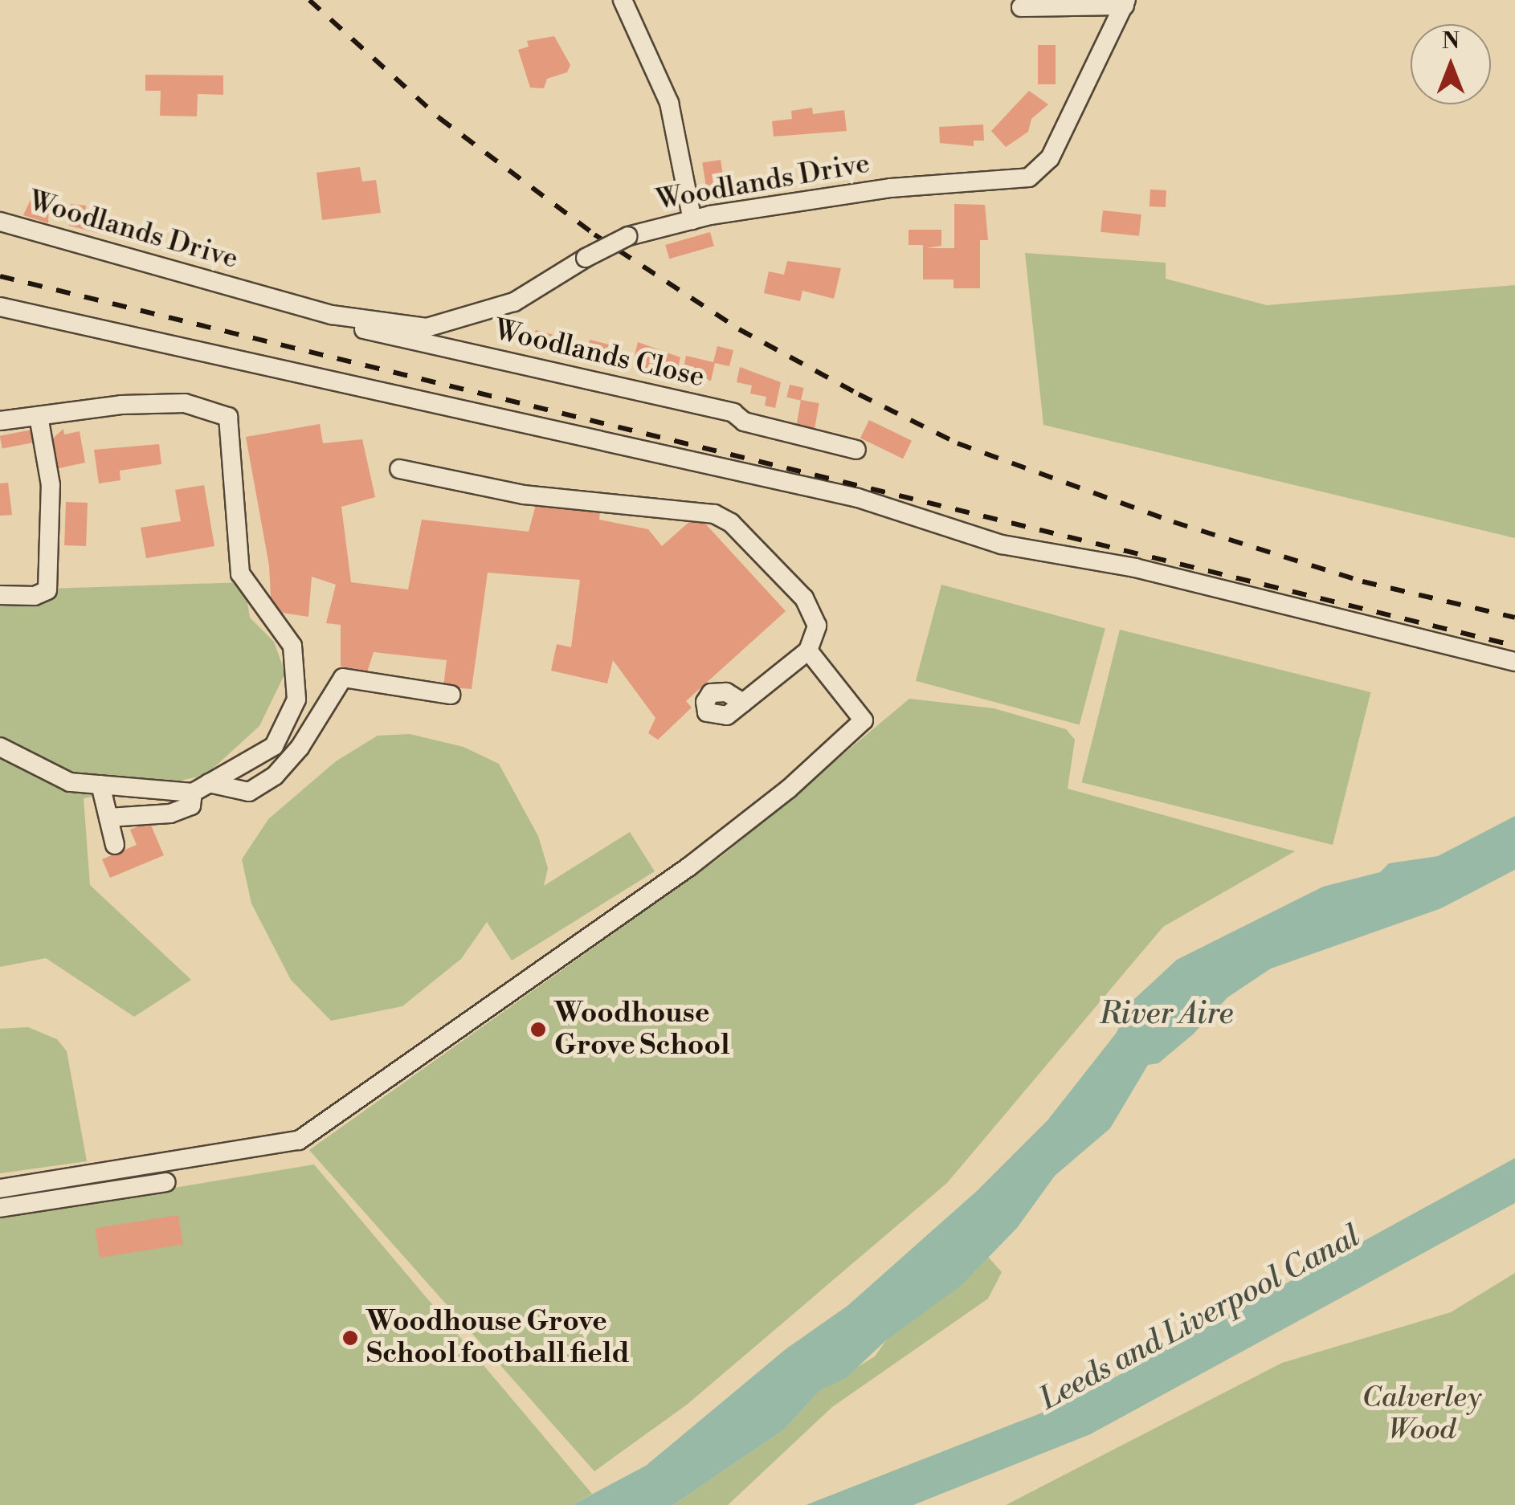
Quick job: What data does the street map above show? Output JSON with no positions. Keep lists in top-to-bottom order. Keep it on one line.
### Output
{"streets":{"street":["Woodlands Drive","Woodlands Close"]},"crossings":[["Woodlands Drive","Woodlands Close"]],"water":["River Aire","Leeds and Liverpool Canal"],"parks":["Calverley Wood"],"places":["Woodhouse Grove School","Woodhouse Grove School football field"],"north":"top"}
